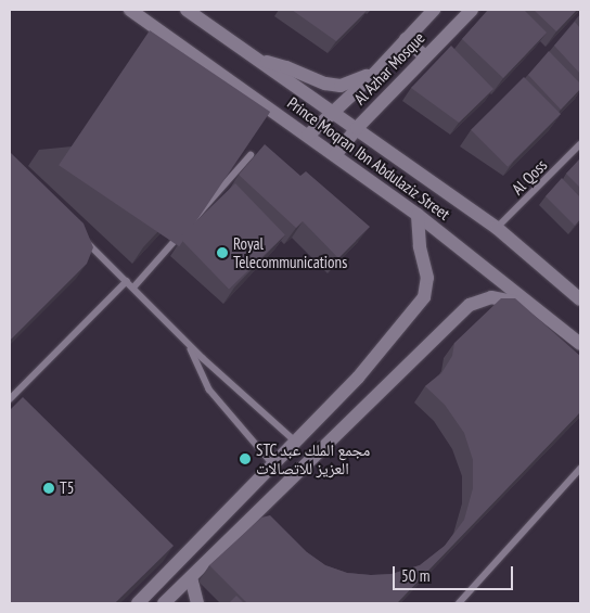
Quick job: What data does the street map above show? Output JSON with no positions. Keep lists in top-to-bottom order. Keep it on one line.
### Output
{"streets":{"street":["Al Azhar Mosque","Prince Moqran Ibn Abdulaziz Street"],"lane":["Al Qoss"]},"crossings":[["Al Azhar Mosque","Prince Moqran Ibn Abdulaziz Street"],["Prince Moqran Ibn Abdulaziz Street","Al Qoss"]],"places":["Royal Telecommunications","STC مجمع الملك عبد العزيز للاتصالات","T5"],"scale_bar":"50 m"}
